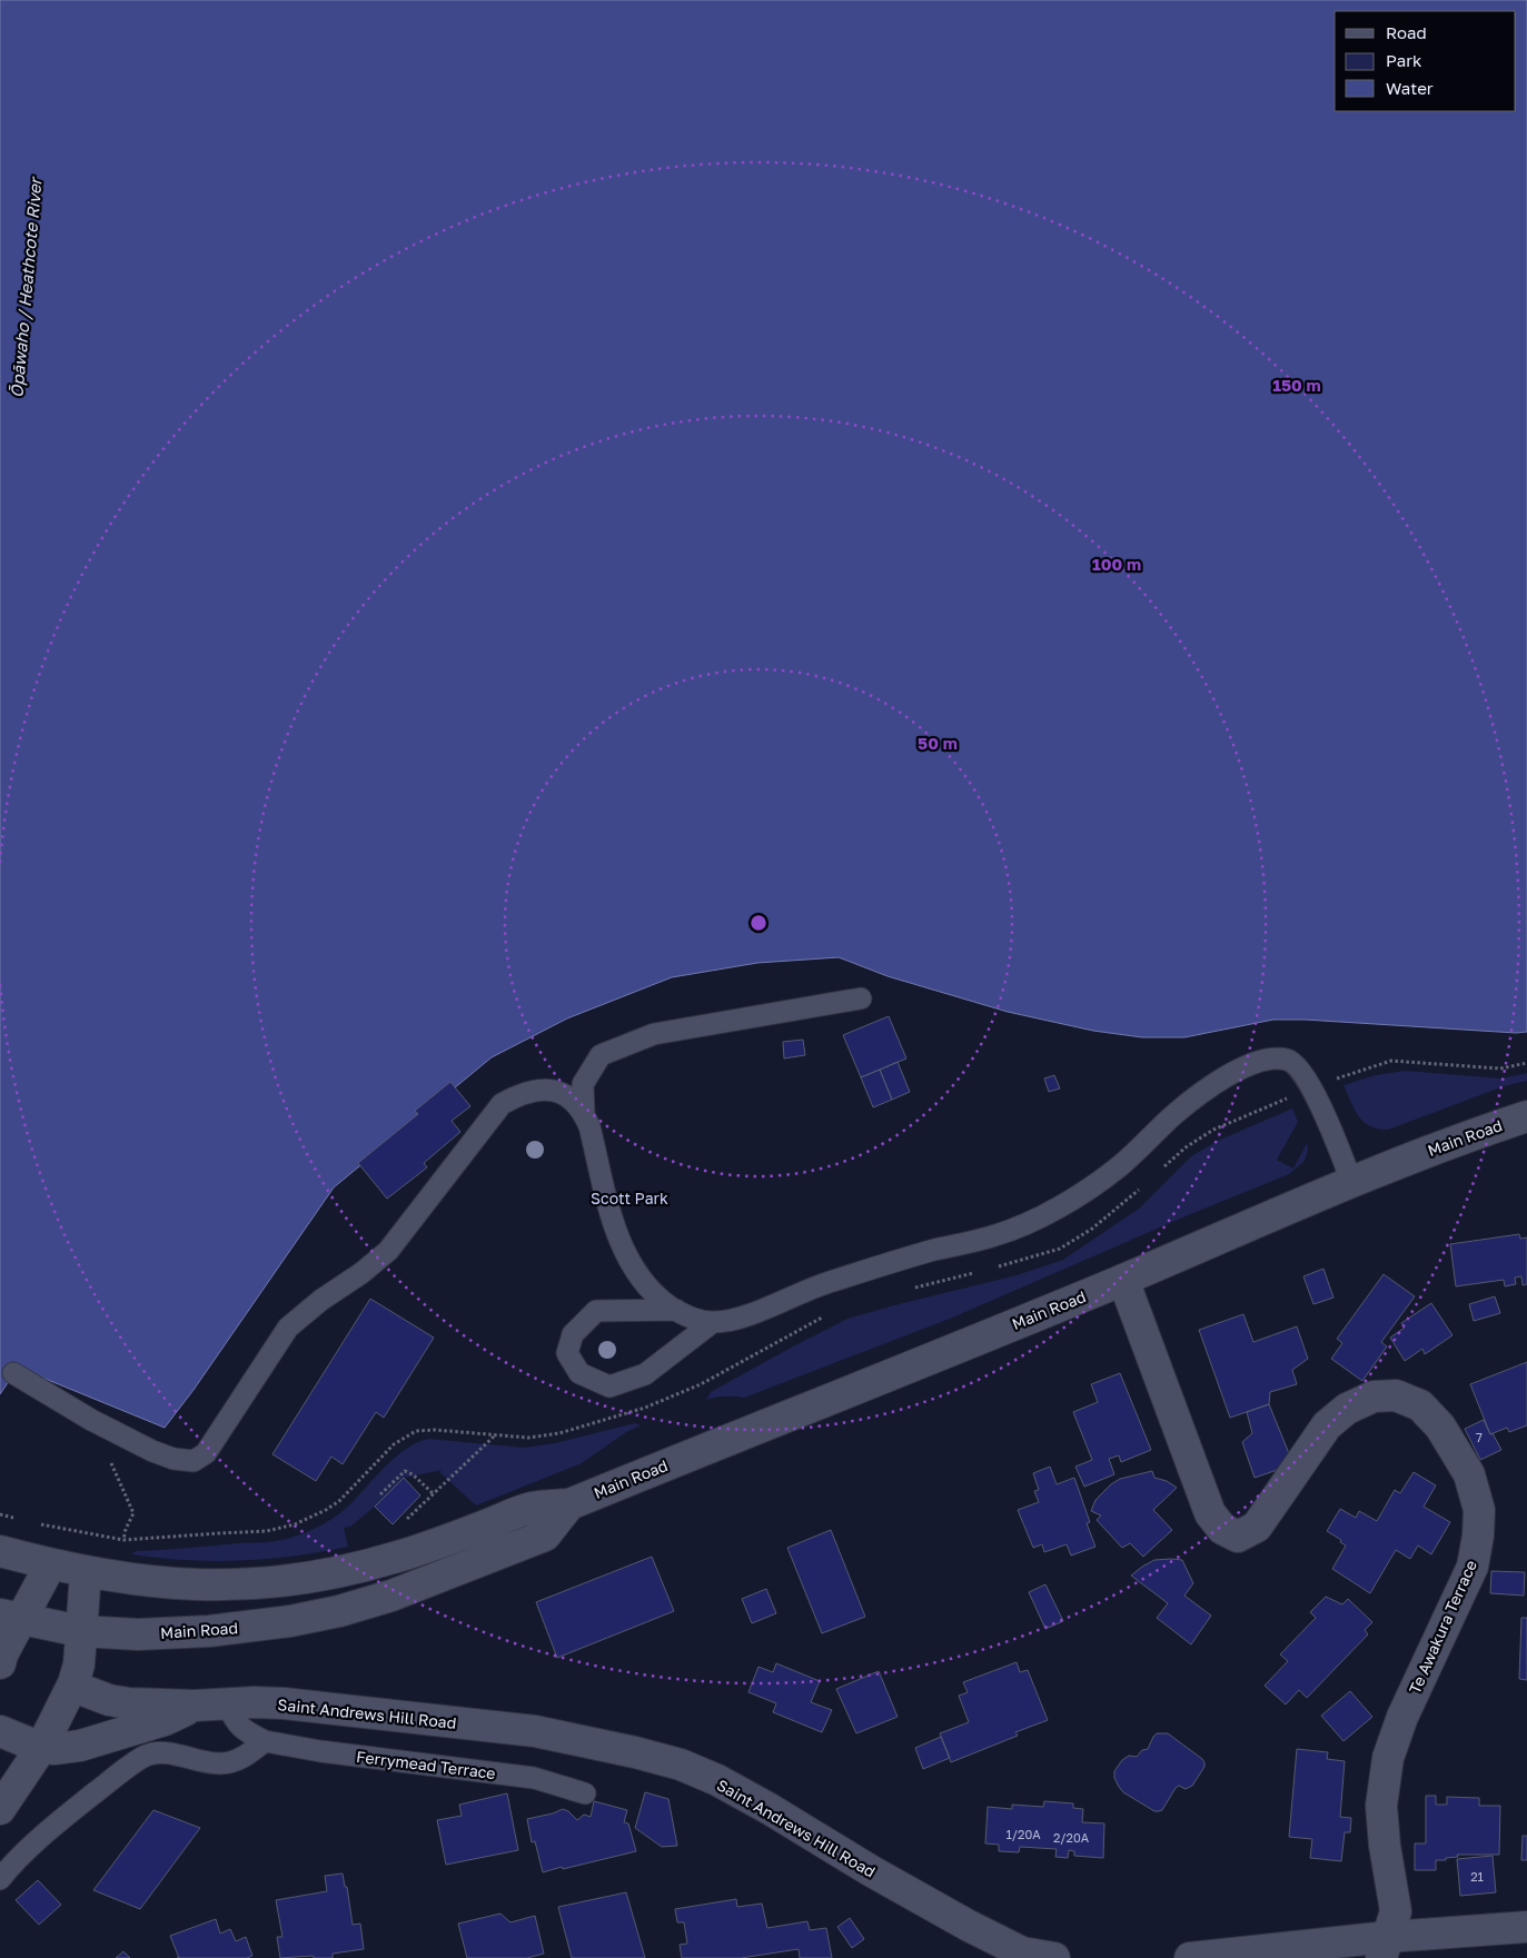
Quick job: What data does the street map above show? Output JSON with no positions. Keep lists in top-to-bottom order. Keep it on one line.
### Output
{"streets":{"street":["Main Road","Te Awakura Terrace","Saint Andrews Hill Road"],"lane":["Ferrymead Terrace"]},"crossings":[["Main Road","Te Awakura Terrace"],["Saint Andrews Hill Road","Ferrymead Terrace"]],"water":["Ōpāwaho / Heathcote River"],"parks":["Scott Park"],"house_numbers":["7","1/20A","2/20A","21"],"legend":["Road","Park","Water"],"rings":["150 m","100 m","50 m"]}
